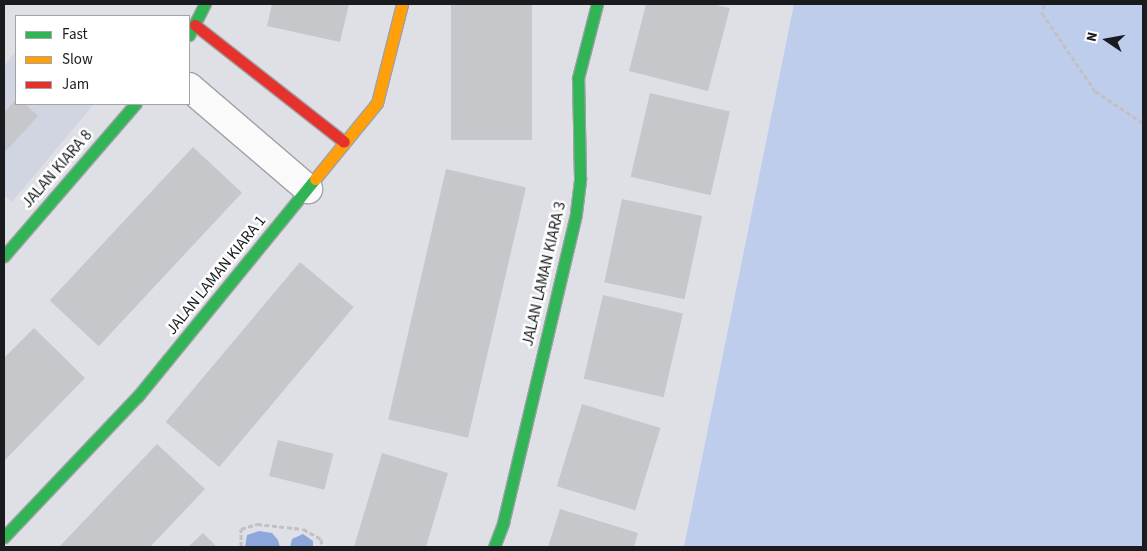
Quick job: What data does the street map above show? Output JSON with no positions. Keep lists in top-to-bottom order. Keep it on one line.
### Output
{"streets":{"street":["JALAN KIARA 8","JALAN LAMAN KIARA 3","JALAN LAMAN KIARA 1"]},"legend":["Fast","Slow","Jam"],"north":"left"}
